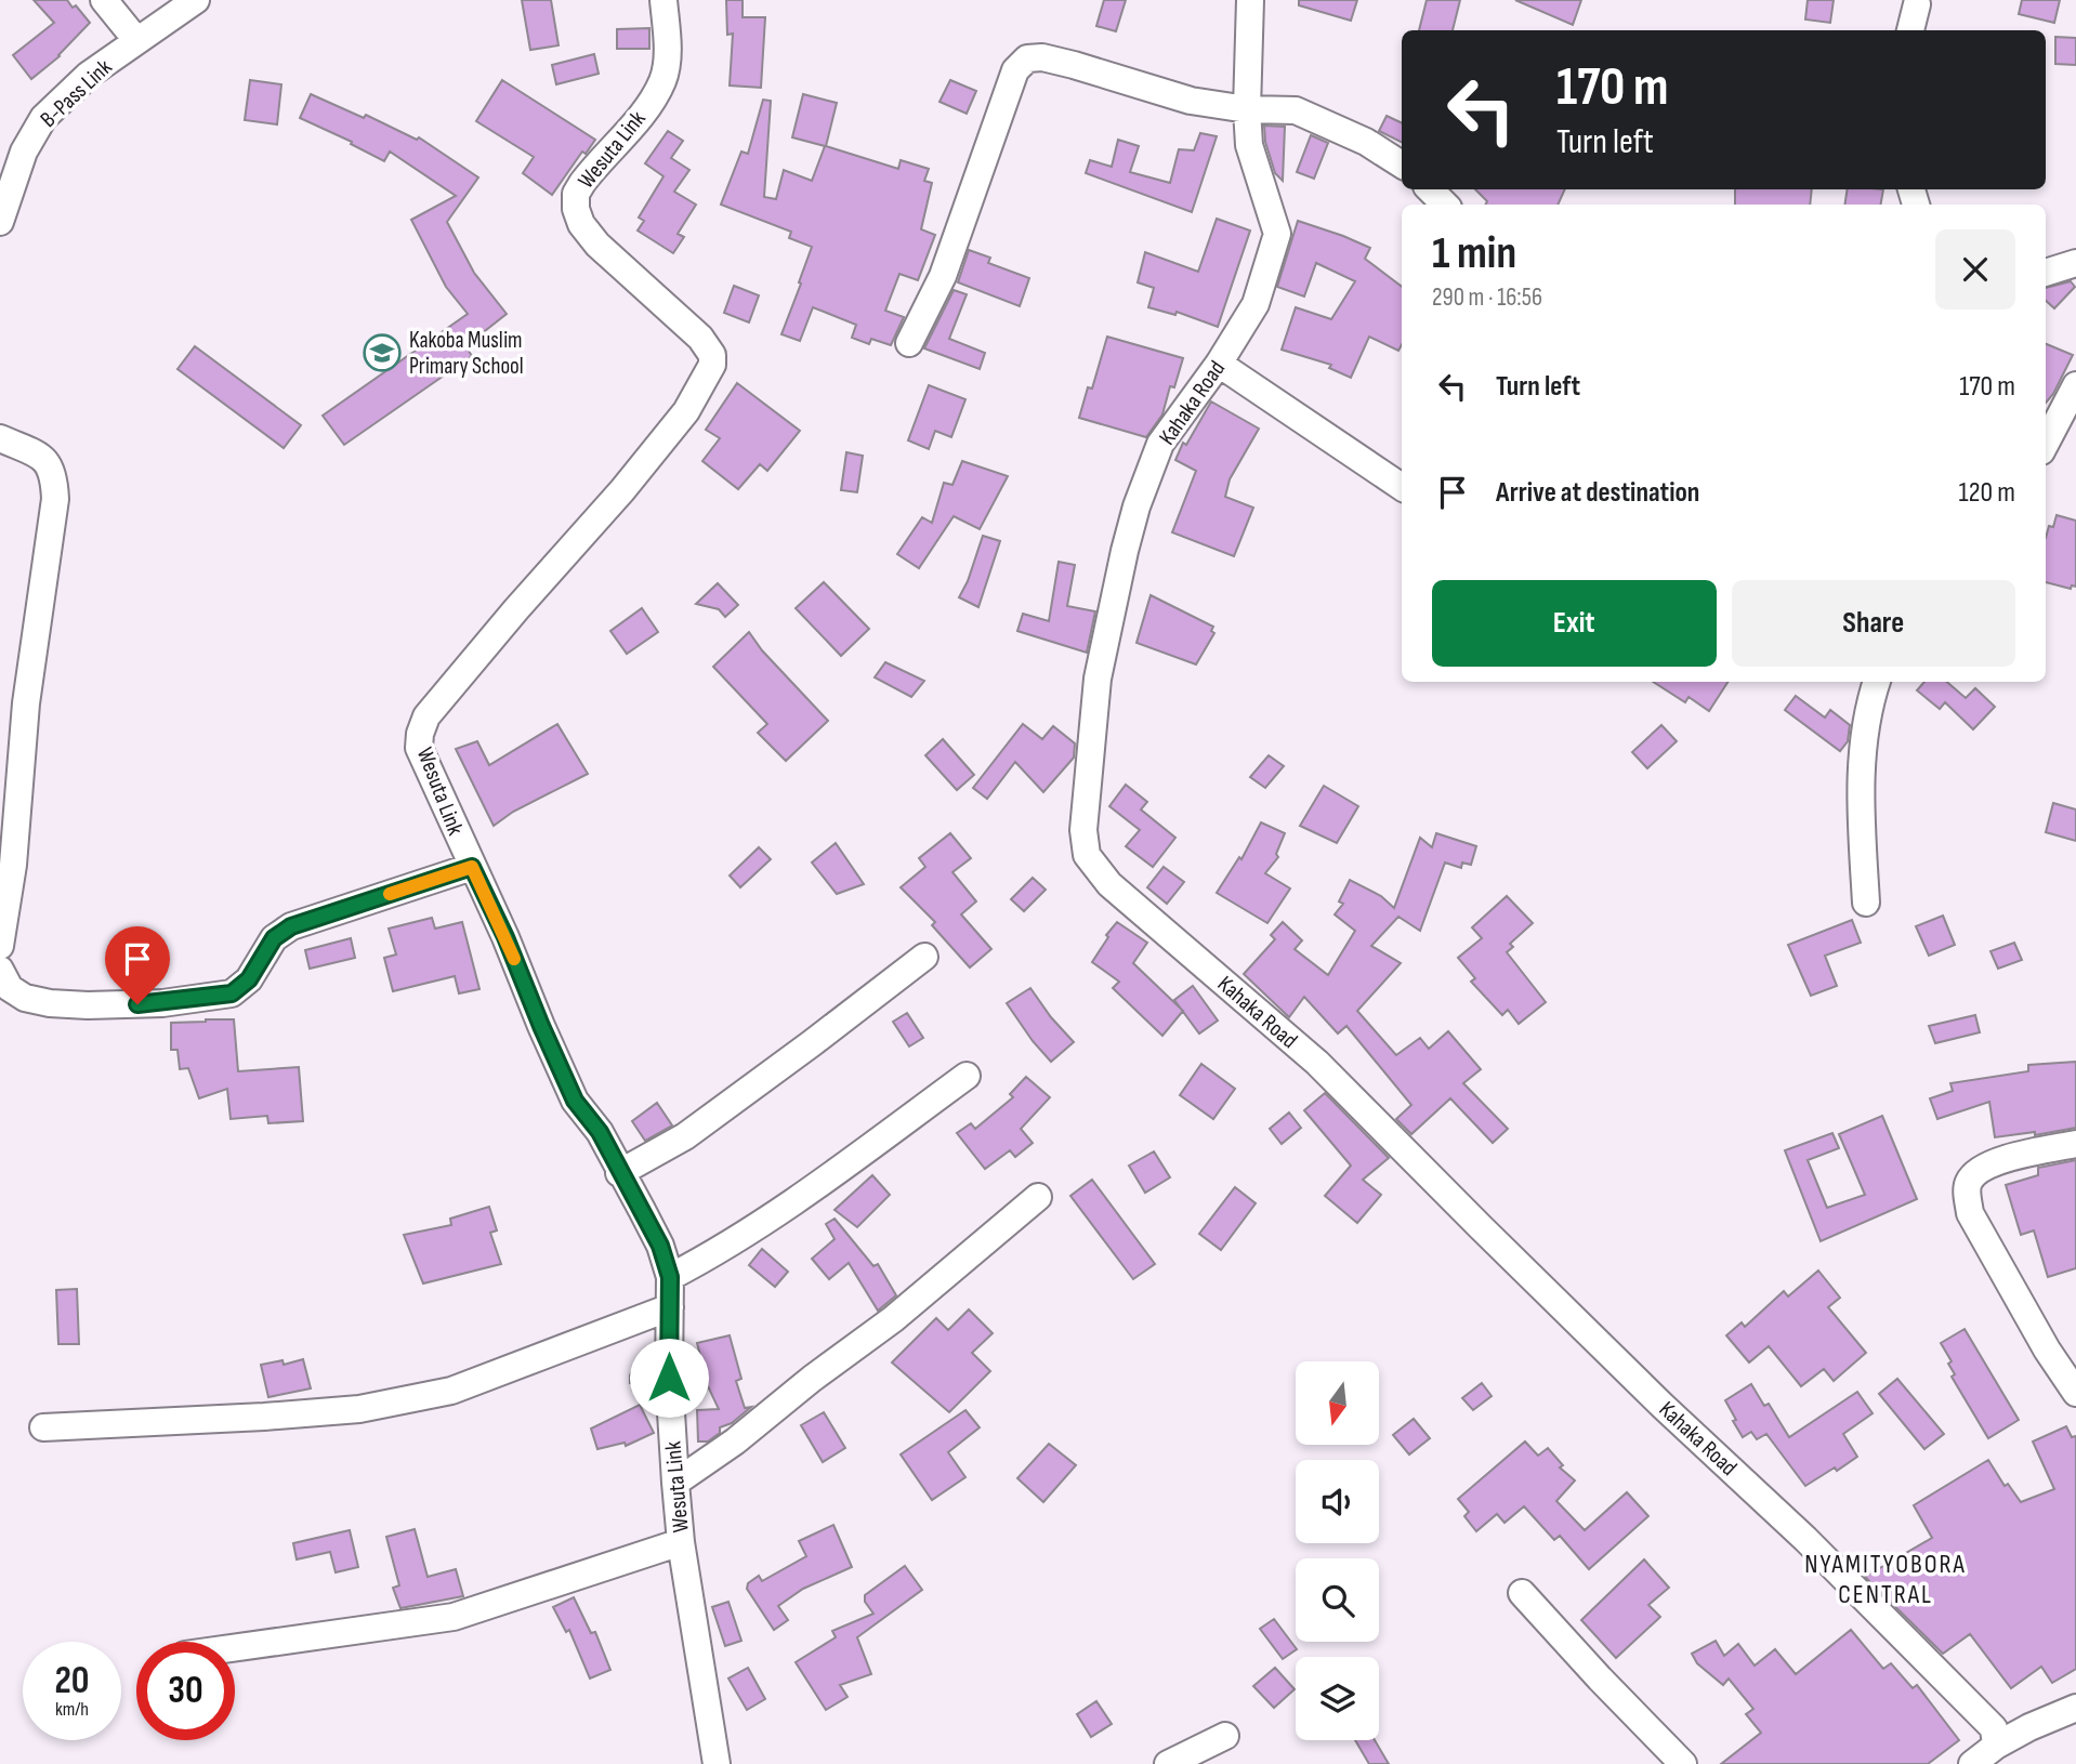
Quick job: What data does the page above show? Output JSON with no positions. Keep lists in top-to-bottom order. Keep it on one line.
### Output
{"streets":{"street":["B-Pass Link","Wesuta Link","Kahaka Road"]},"districts":["NYAMITYOBORA CENTRAL"],"places":{"school or university":["Kakoba Muslim Primary School"]},"north":"bottom","page":{"turn":["170 m","Turn left"],"heading":["1 min","290 m · 16:56"],"list":[{"name":"Turn left","value":"170 m"},{"name":"Arrive at destination","value":"120 m"}],"buttons":["Exit","Share"],"speed":"20 km/h","limit":"30"}}
